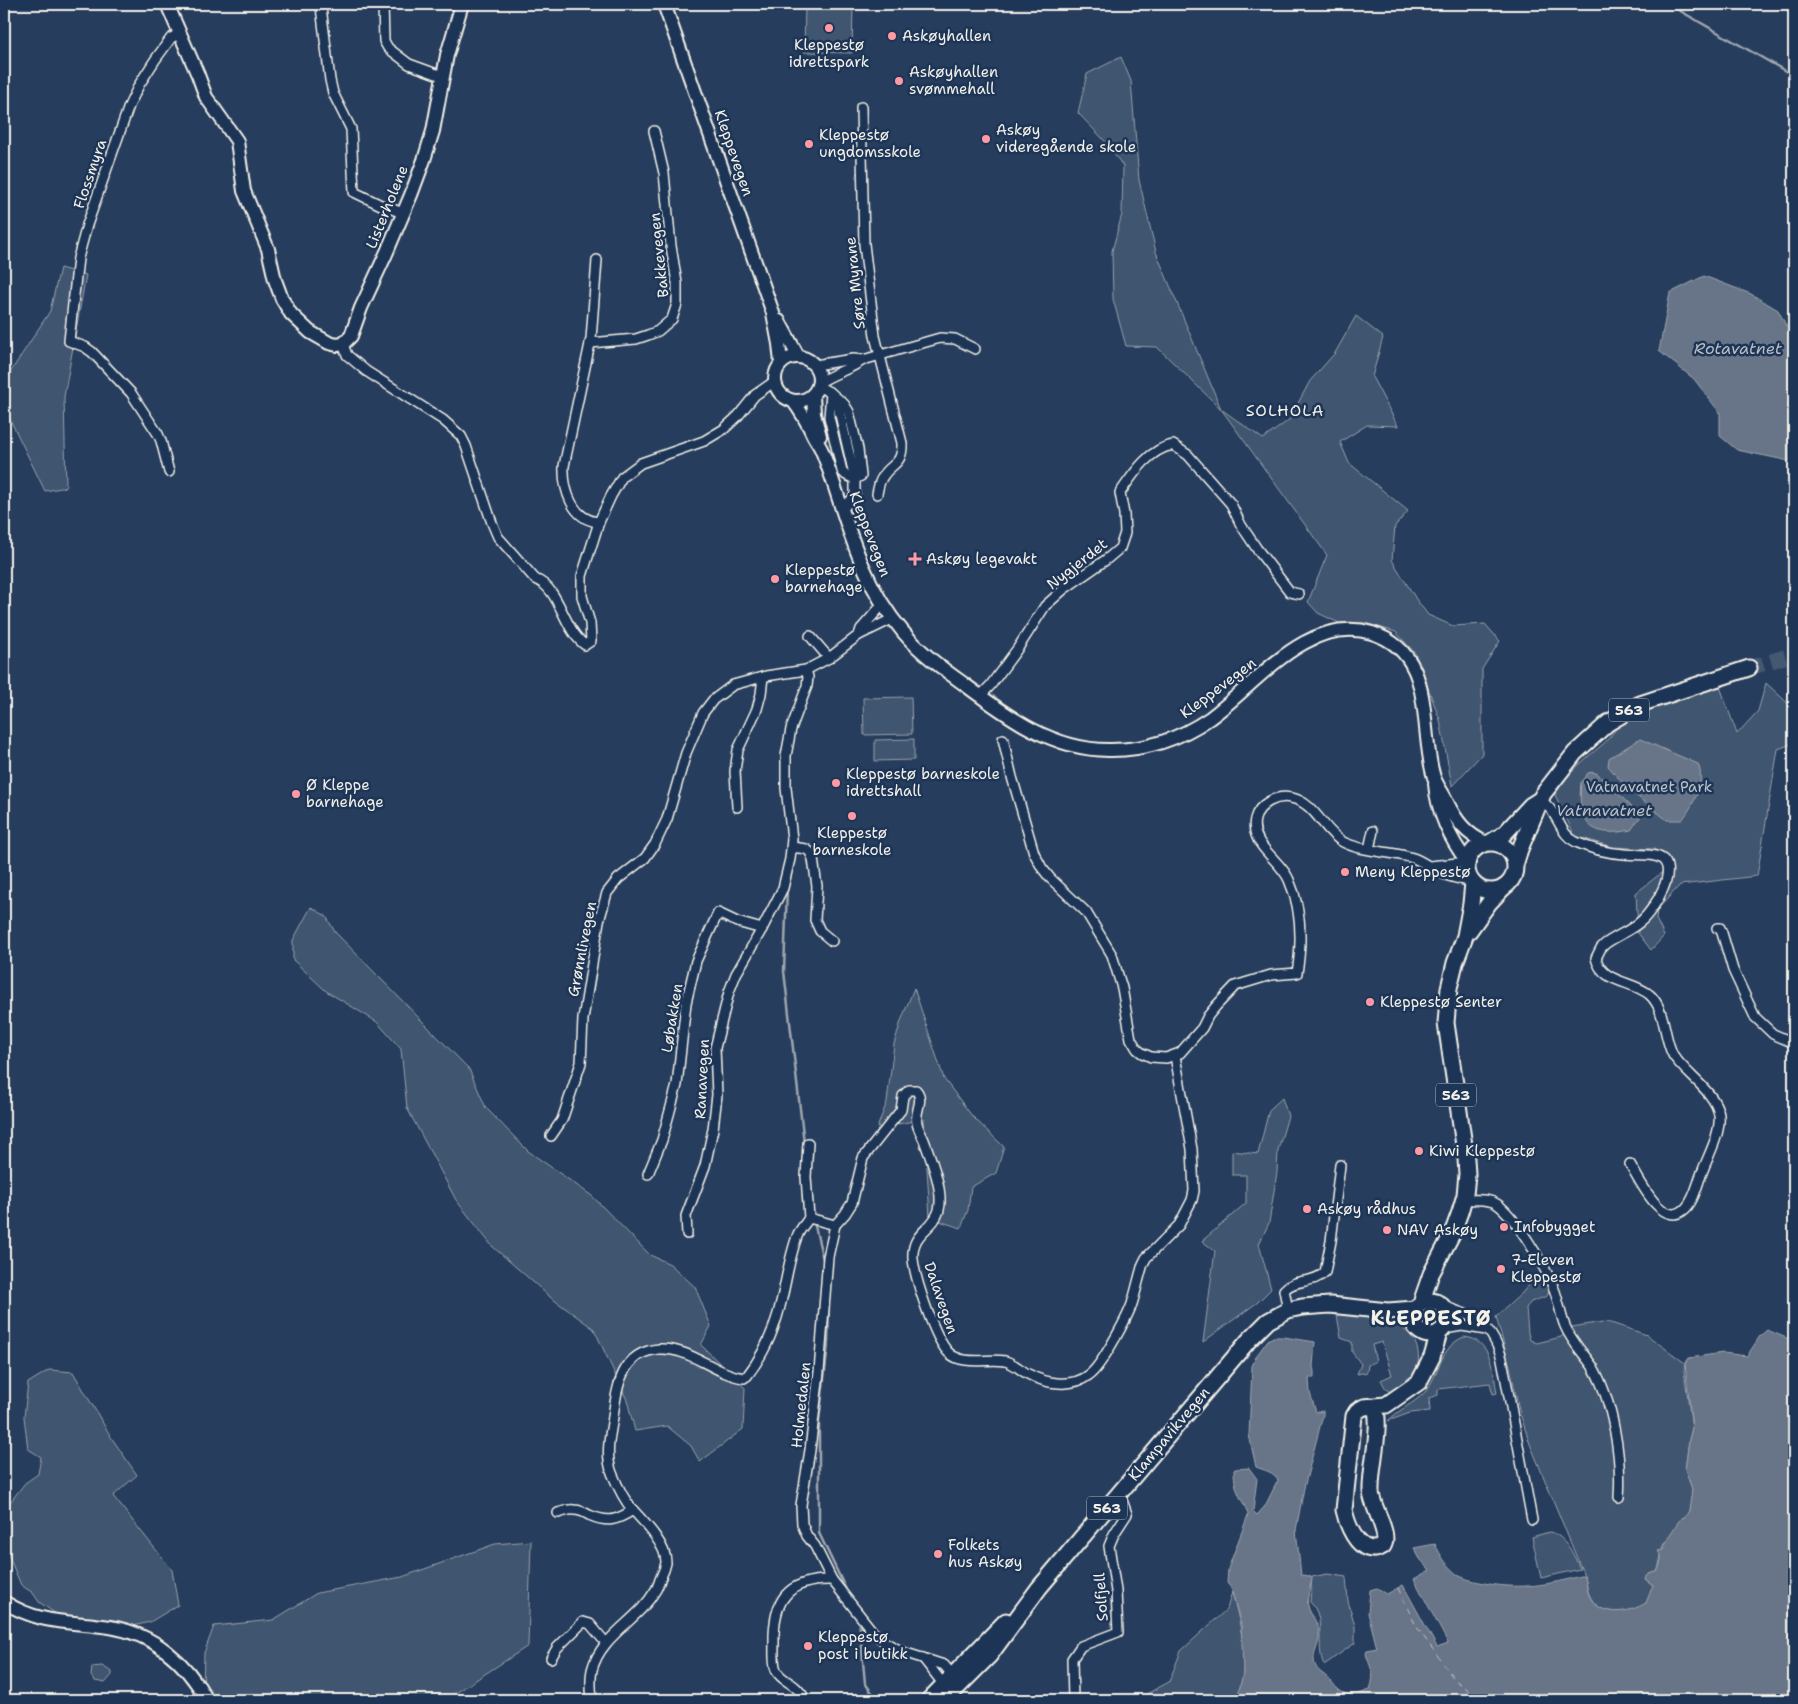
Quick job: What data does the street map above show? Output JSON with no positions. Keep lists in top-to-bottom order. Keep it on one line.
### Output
{"streets":{"main road":["Kleppevegen","Listerholene","563","Klampavikvegen"],"street":["Flossmyra","Bakkevegen","Søre Myrane","Nygjerdet","Grønnlivegen","Løbakken","Ranavegen","Dalavegen","Holmedalen","Solfjell"]},"crossings":[["Kleppevegen","Søre Myrane"],["Kleppevegen","Nygjerdet"],["Kleppevegen","563"],["Kleppevegen","Grønnlivegen"],["563","Klampavikvegen"],["Grønnlivegen","Ranavegen"],["Løbakken","Ranavegen"],["Dalavegen","Holmedalen"],["Holmedalen","Klampavikvegen"]],"districts":["SOLHOLA","KLEPPESTØ"],"water":["Rotavatnet","Vatnavatnet"],"parks":["Vatnavatnet Park"],"places":{"other":["Kleppestø idrettspark","Askøyhallen","Askøyhallen svømmehall","Askøy videregående skole","Kleppestø ungdomsskole","Kleppestø barnehage","Kleppestø barneskole idrettshall","Ø Kleppe barnehage","Kleppestø barneskole","Meny Kleppestø","Kleppestø Senter","Kiwi Kleppestø","Askøy rådhus","Infobygget","NAV Askøy","7-Eleven Kleppestø","Folkets hus Askøy","Kleppestø post i butikk"],"health":["Askøy legevakt"]}}
